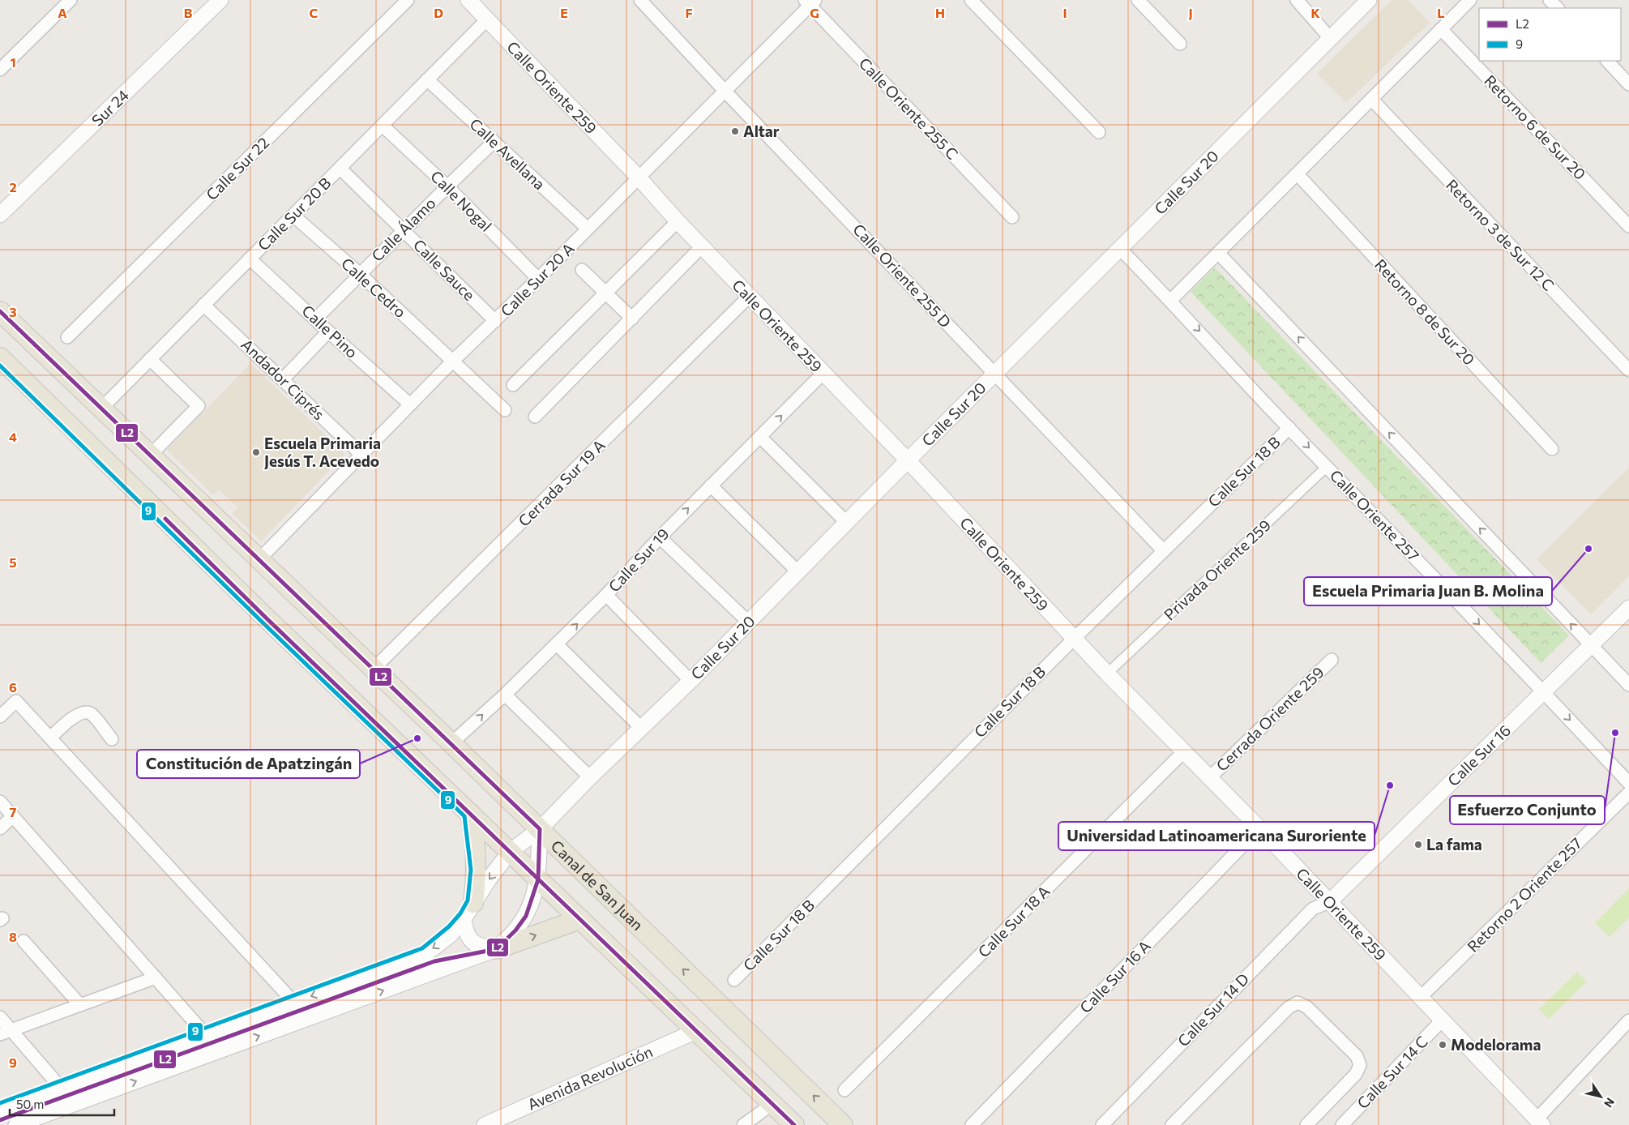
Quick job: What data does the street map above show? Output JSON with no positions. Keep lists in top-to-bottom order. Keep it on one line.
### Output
{"streets":{"main road":["Canal de San Juan"],"street":["Calle Oriente 259","Sur 24","Calle Oriente 255 C","Retorno 6 de Sur 20","Calle Avellana","Calle Sur 22","Calle Sur 20","Calle Nogal","Calle Sur 20 B","Calle Álamo","Retorno 3 de Sur 12 C","Calle Sauce","Calle Oriente 255 D","Calle Sur 20 A","Calle Cedro","Retorno 8 de Sur 20","Calle Pino","Andador Ciprés","Calle Sur 18 B","Cerrada Sur 19 A","Calle Oriente 257","Calle Sur 19","Privada Oriente 259","Cerrada Oriente 259","Calle Sur 16","Retorno 2 Oriente 257","Calle Sur 18 A","Calle Sur 16 A","Calle Sur 14 D","Calle Sur 14 C","Avenida Revolución"]},"crossings":[["Calle Oriente 259","Calle Sur 20"],["Calle Oriente 259","Calle Sur 20 B"],["Calle Oriente 259","Calle Sur 20 A"],["Calle Oriente 259","Calle Sur 18 B"],["Calle Oriente 259","Cerrada Sur 19 A"],["Calle Oriente 259","Calle Sur 19"],["Calle Oriente 259","Privada Oriente 259"],["Calle Oriente 259","Cerrada Oriente 259"],["Calle Oriente 259","Calle Sur 16"],["Calle Oriente 259","Retorno 2 Oriente 257"],["Calle Oriente 259","Calle Sur 18 A"],["Calle Oriente 259","Calle Sur 16 A"],["Calle Oriente 259","Calle Sur 14 D"],["Calle Oriente 259","Calle Sur 14 C"],["Calle Oriente 255 C","Calle Sur 20 A"],["Calle Avellana","Calle Sur 20 B"],["Calle Avellana","Calle Álamo"],["Calle Avellana","Calle Sur 20 A"],["Calle Sur 20","Calle Oriente 255 D"],["Calle Sur 20","Calle Oriente 257"],["Calle Sur 20","Canal de San Juan"],["Calle Nogal","Calle Sur 20 B"],["Calle Nogal","Calle Álamo"],["Calle Nogal","Calle Sur 20 A"],["Calle Sur 20 B","Calle Sauce"],["Calle Sur 20 B","Calle Cedro"],["Calle Sur 20 B","Calle Pino"],["Calle Sur 20 B","Andador Ciprés"],["Calle Sur 20 B","Canal de San Juan"],["Calle Álamo","Calle Sauce"],["Calle Álamo","Calle Cedro"],["Calle Álamo","Calle Pino"],["Calle Sauce","Calle Sur 20 A"],["Calle Oriente 255 D","Calle Sur 20 A"],["Calle Oriente 255 D","Calle Sur 18 B"],["Calle Sur 20 A","Calle Cedro"],["Calle Sur 20 A","Calle Pino"],["Calle Sur 20 A","Andador Ciprés"],["Calle Sur 20 A","Canal de San Juan"],["Calle Sur 18 B","Calle Oriente 257"],["Cerrada Sur 19 A","Canal de San Juan"],["Calle Oriente 257","Privada Oriente 259"],["Calle Oriente 257","Calle Sur 16"],["Calle Sur 19","Canal de San Juan"],["Calle Sur 16","Calle Sur 14 D"]],"one_way":["Calle Sur 19"],"places":["Altar","Escuela Primaria Jesús T. Acevedo","Escuela Primaria Juan B. Molina","Esfuerzo Conjunto","Constitución de Apatzingán","Universidad Latinoamericana Suroriente","La fama","Modelorama"],"lines":["transit line L2","transit line 9"],"legend":["L2","9"],"scale_bar":"50 m","north":"bottom right","grid":{"columns":["A","B","C","D","E","F","G","H","I","J","K","L"],"rows":["1","2","3","4","5","6","7","8","9"]}}
